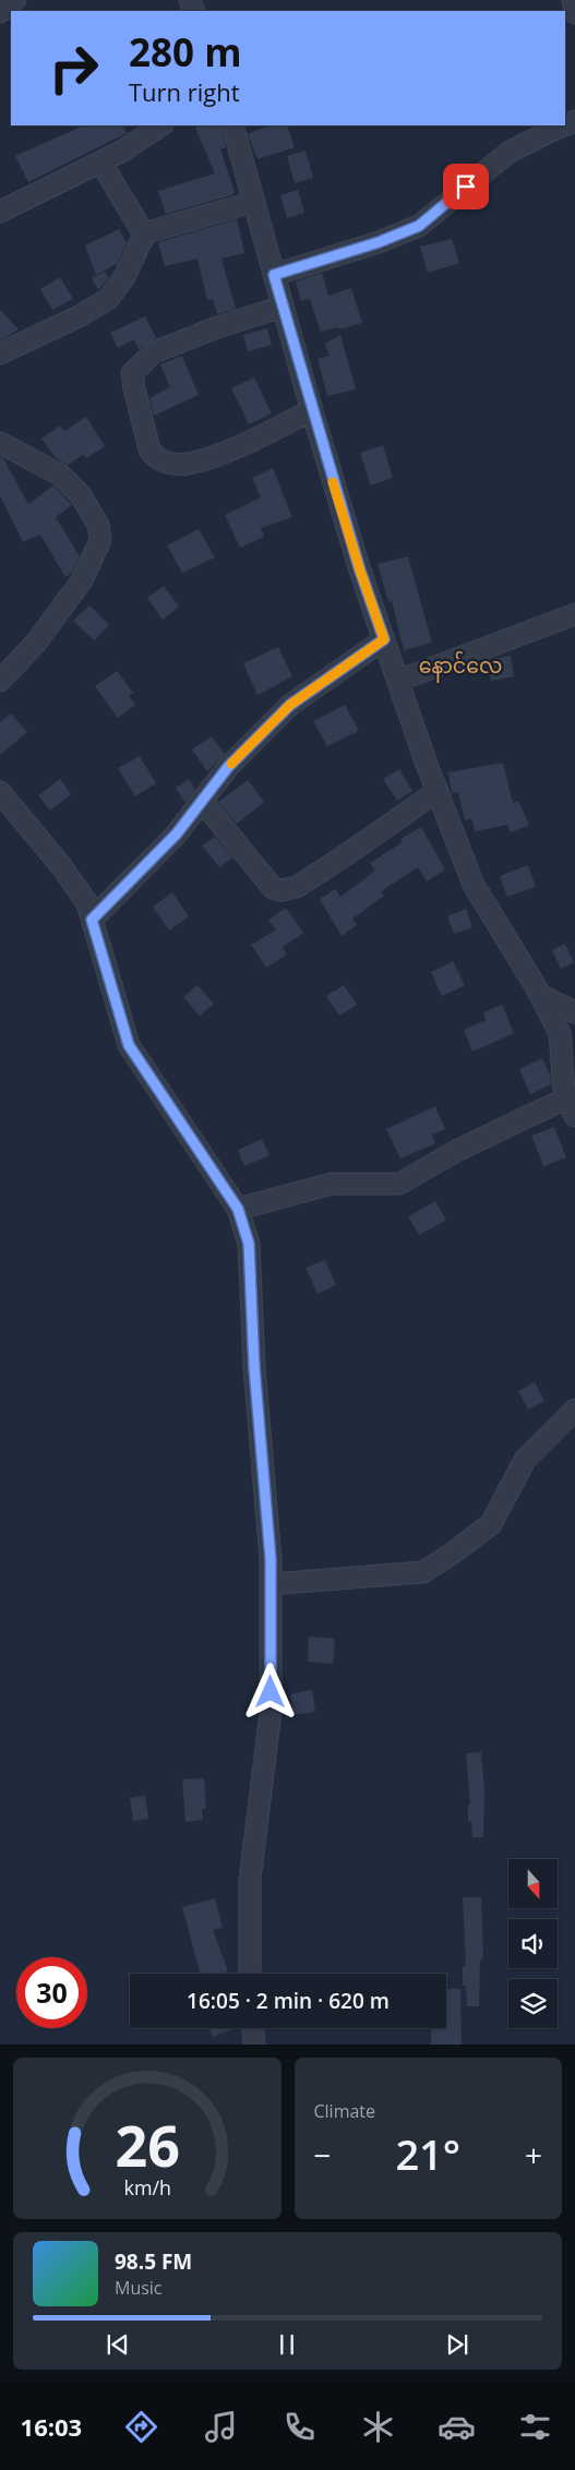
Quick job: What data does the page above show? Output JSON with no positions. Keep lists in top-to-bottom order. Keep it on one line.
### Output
{"districts":["နောင်လေ"],"north":"bottom","page":{"turn":["280 m","Turn right"],"limit":"30","trip":"16:05 · 2 min · 620 m","tile":"Climate","heat":["−","21°","+"],"song":["98.5 FM","Music"],"tabs":"16:03","gauge":["26","km/h"]}}
